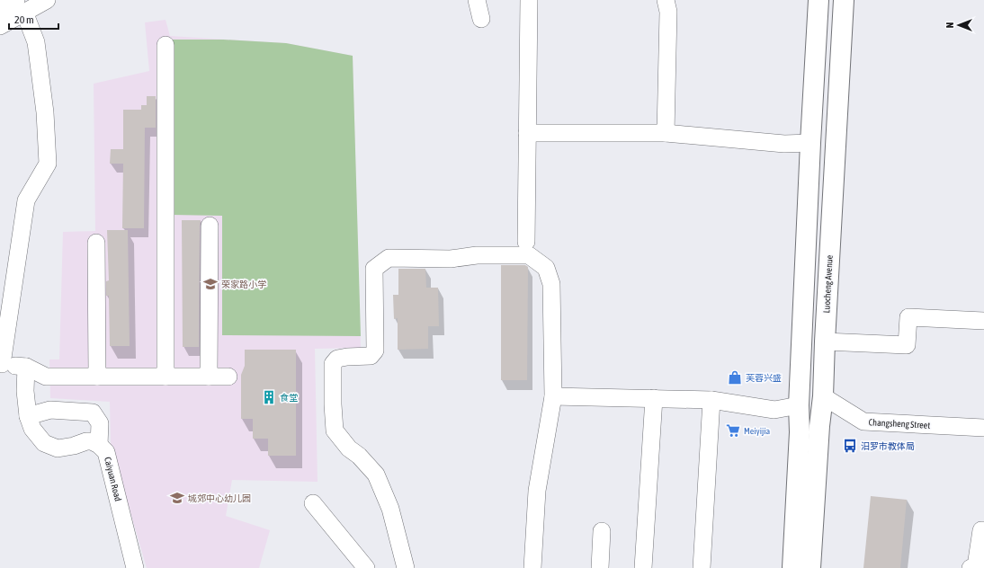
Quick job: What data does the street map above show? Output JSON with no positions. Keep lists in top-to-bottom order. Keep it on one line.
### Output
{"streets":{"highway":["Luocheng Avenue"],"street":["Changsheng Street","Caiyuan Road"]},"crossings":[["Luocheng Avenue","Changsheng Street"]],"places":{"school or university":["荣家路小学","城郊中心幼儿园"],"shop":["芙蓉兴盛"],"building":["食堂"],"supermarket":["Meiyijia"],"bus stop":["汨罗市教体局"]},"scale_bar":"20 m","north":"left"}
